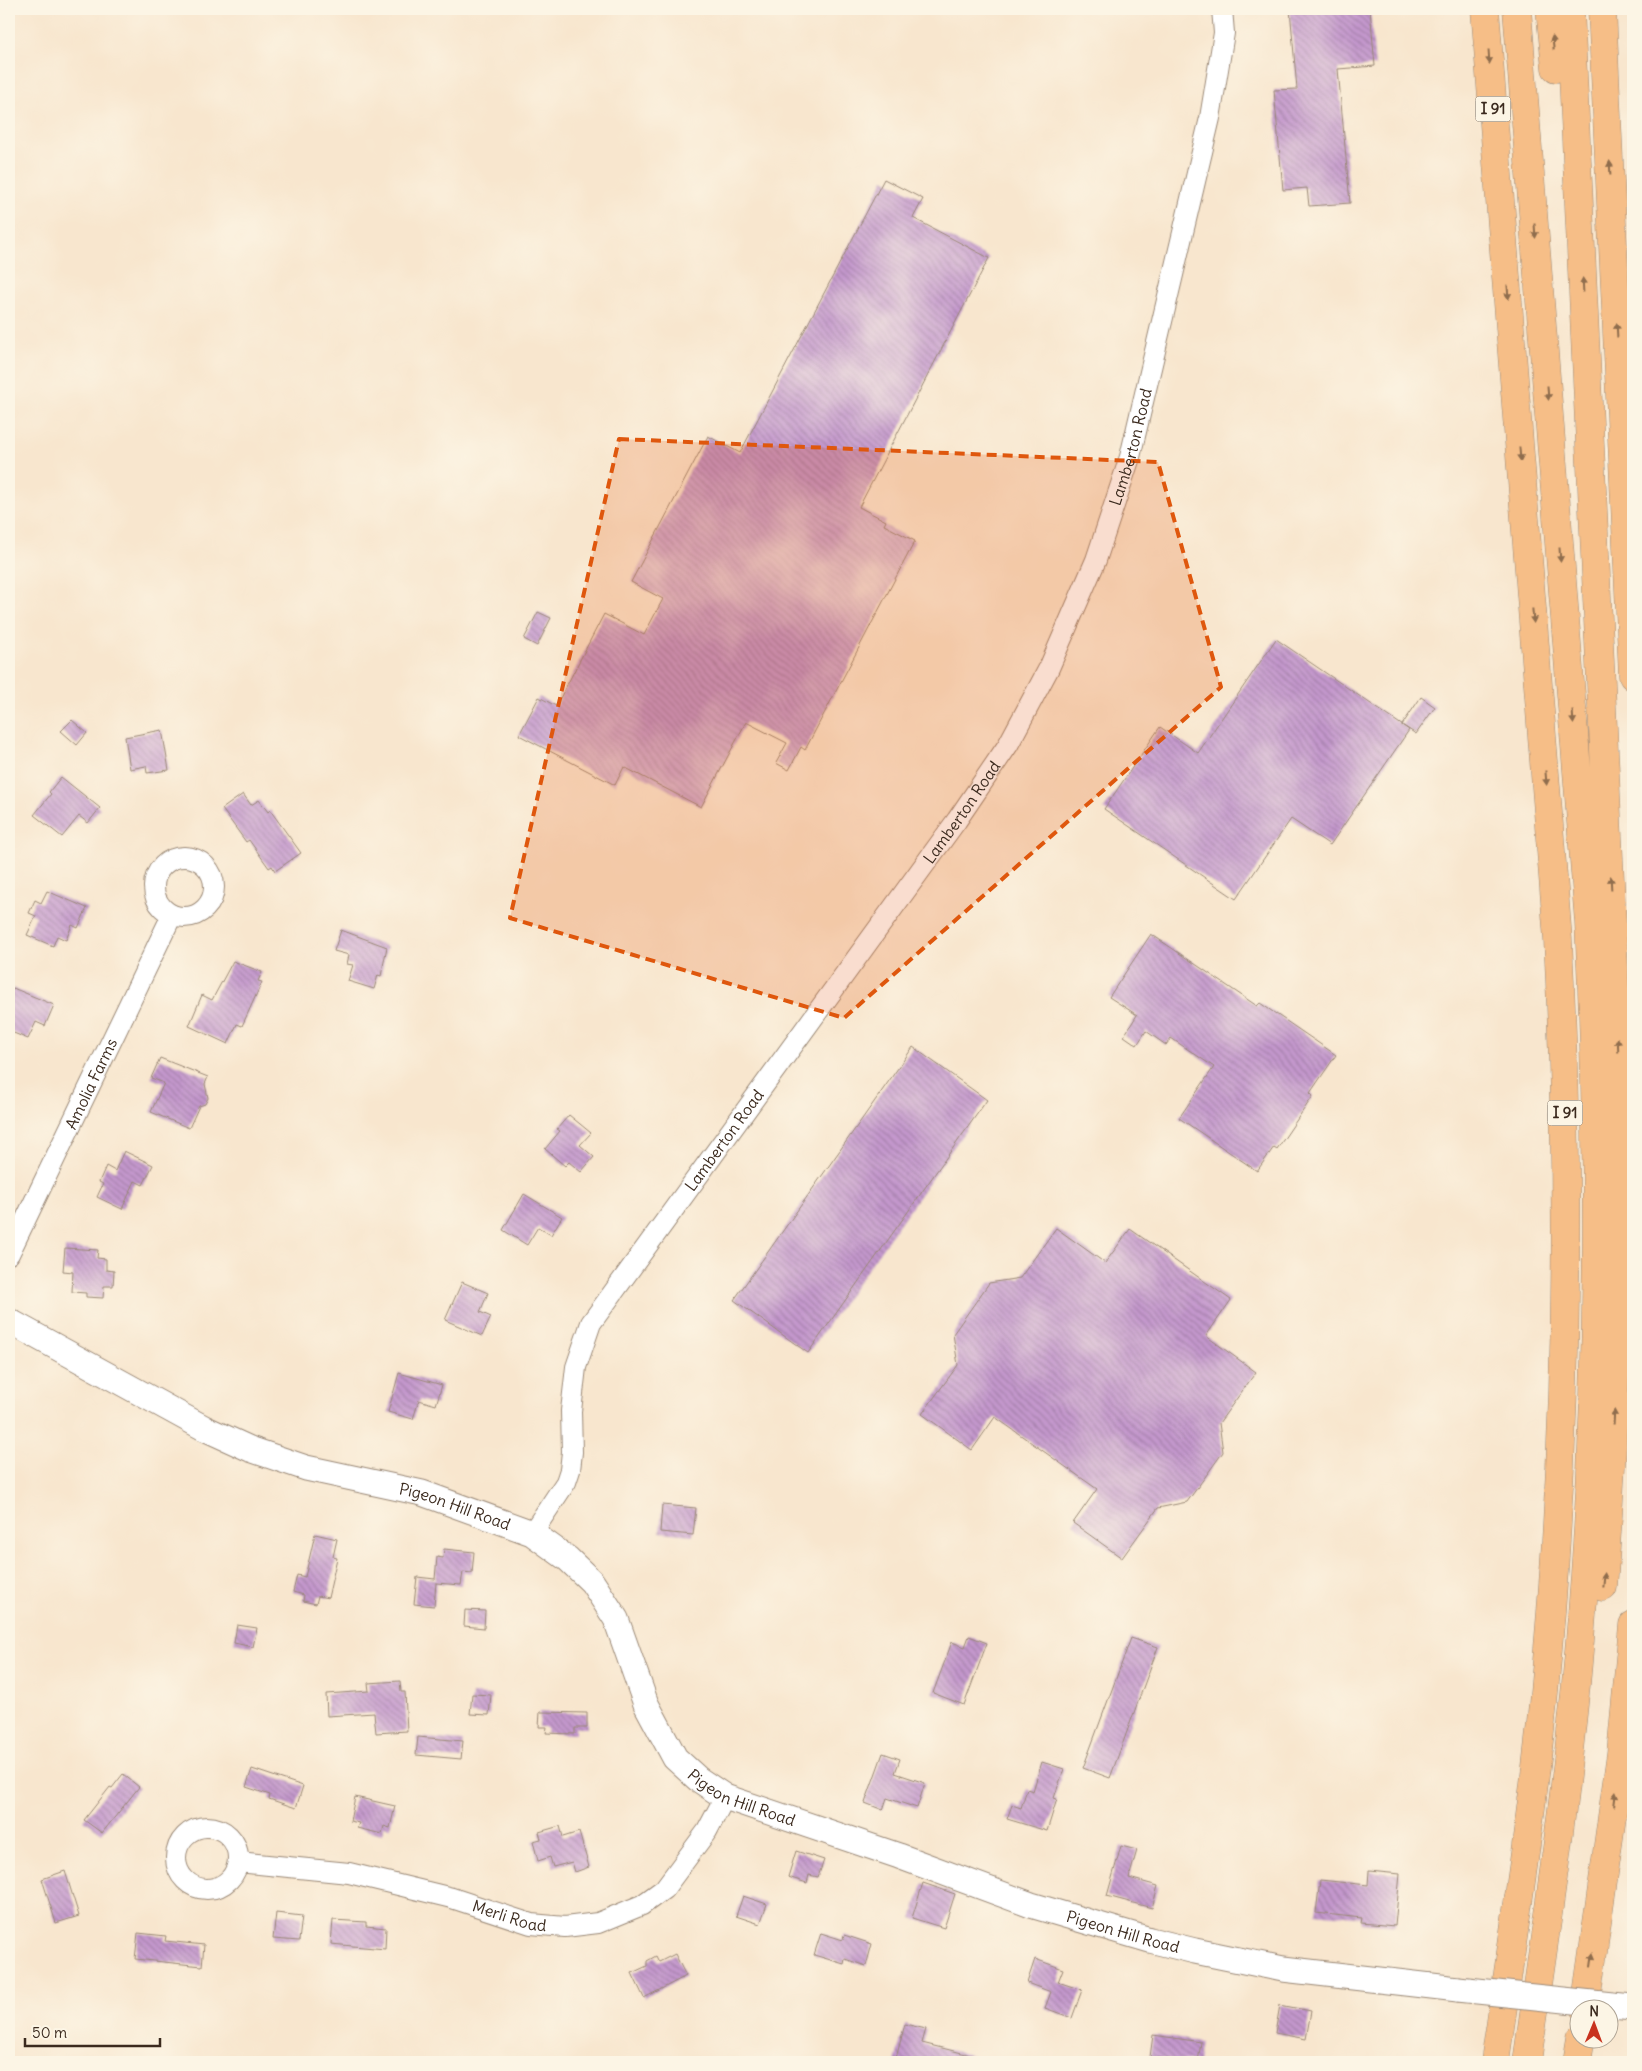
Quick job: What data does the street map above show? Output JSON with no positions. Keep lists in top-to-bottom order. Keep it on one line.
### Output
{"streets":{"highway":["I 91"],"street":["Lamberton Road","Amolia Farms","Pigeon Hill Road","Merli Road"]},"crossings":[["Lamberton Road","Pigeon Hill Road"],["Pigeon Hill Road","Merli Road"]],"scale_bar":"50 m","north":"top"}
